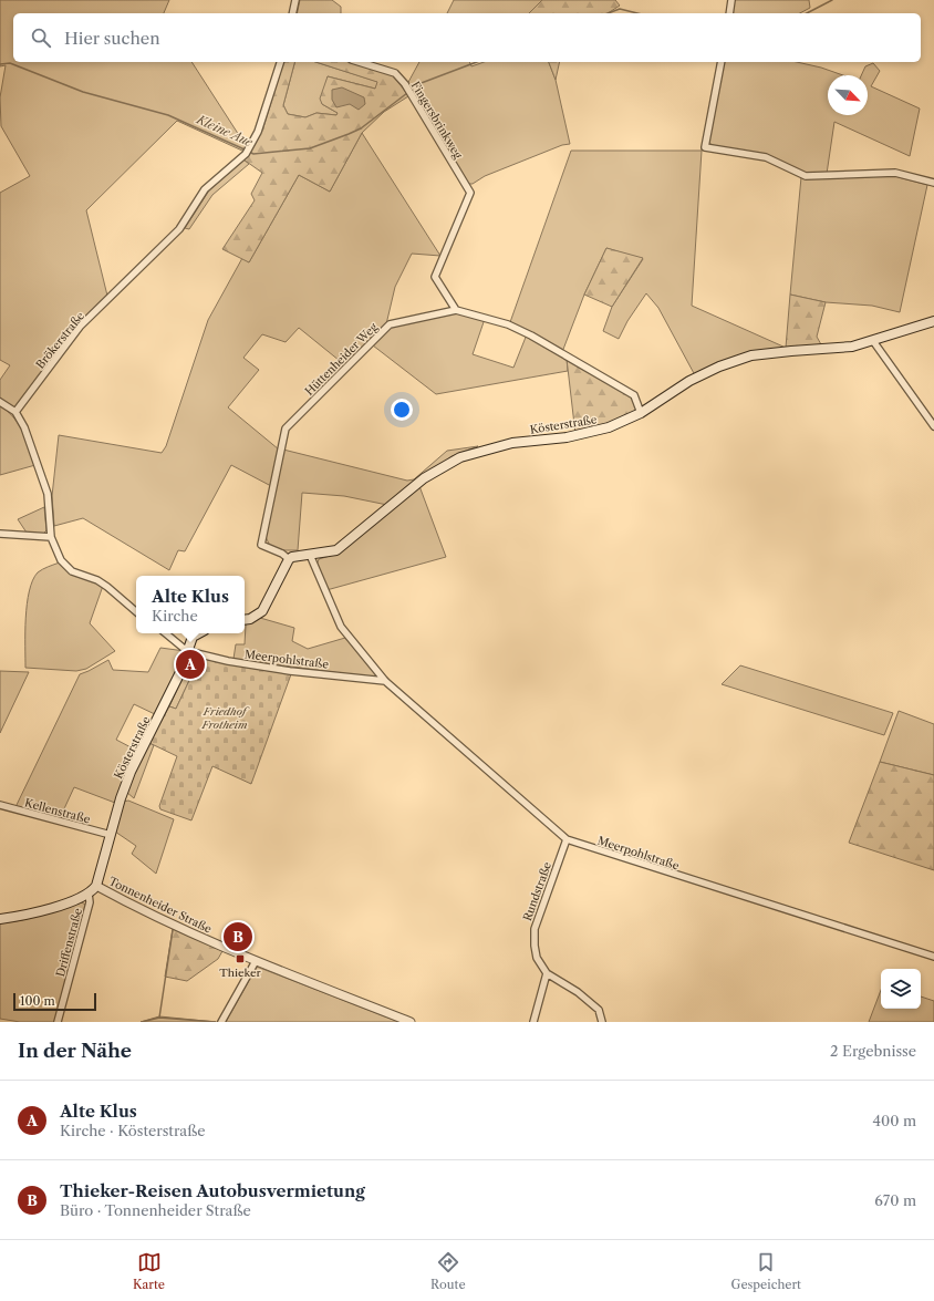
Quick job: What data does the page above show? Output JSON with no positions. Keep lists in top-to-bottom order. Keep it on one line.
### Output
{"streets":{"main road":["Kösterstraße","Tonnenheider Straße"],"street":["Fingersbrinkweg","Brökerstraße","Hüttenheider Weg","Meerpohlstraße","Kellenstraße","Rundstraße","Driffenstraße"]},"crossings":[["Fingersbrinkweg","Hüttenheider Weg"],["Hüttenheider Weg","Kösterstraße"],["Kösterstraße","Meerpohlstraße"],["Kösterstraße","Kellenstraße"],["Kösterstraße","Tonnenheider Straße"],["Meerpohlstraße","Rundstraße"],["Tonnenheider Straße","Driffenstraße"]],"water":["Kleine Aue"],"parks":["Friedhof Frotheim"],"places":{"transit":["Thieker"]},"scale_bar":"100 m","north":"bottom right","page":{"search":"Hier suchen","popup":["Alte Klus","Kirche"],"pins":["A","B"],"scale":"100 m","heading":["In der Nähe","2 Ergebnisse"],"list":[{"mark":"A","name":"Alte Klus","note":"Kirche · Kösterstraße","value":"400 m"},{"mark":"B","name":"Thieker-Reisen Autobusvermietung","note":"Büro · Tonnenheider Straße","value":"670 m"}],"nav":["Karte","Route","Gespeichert"]}}
